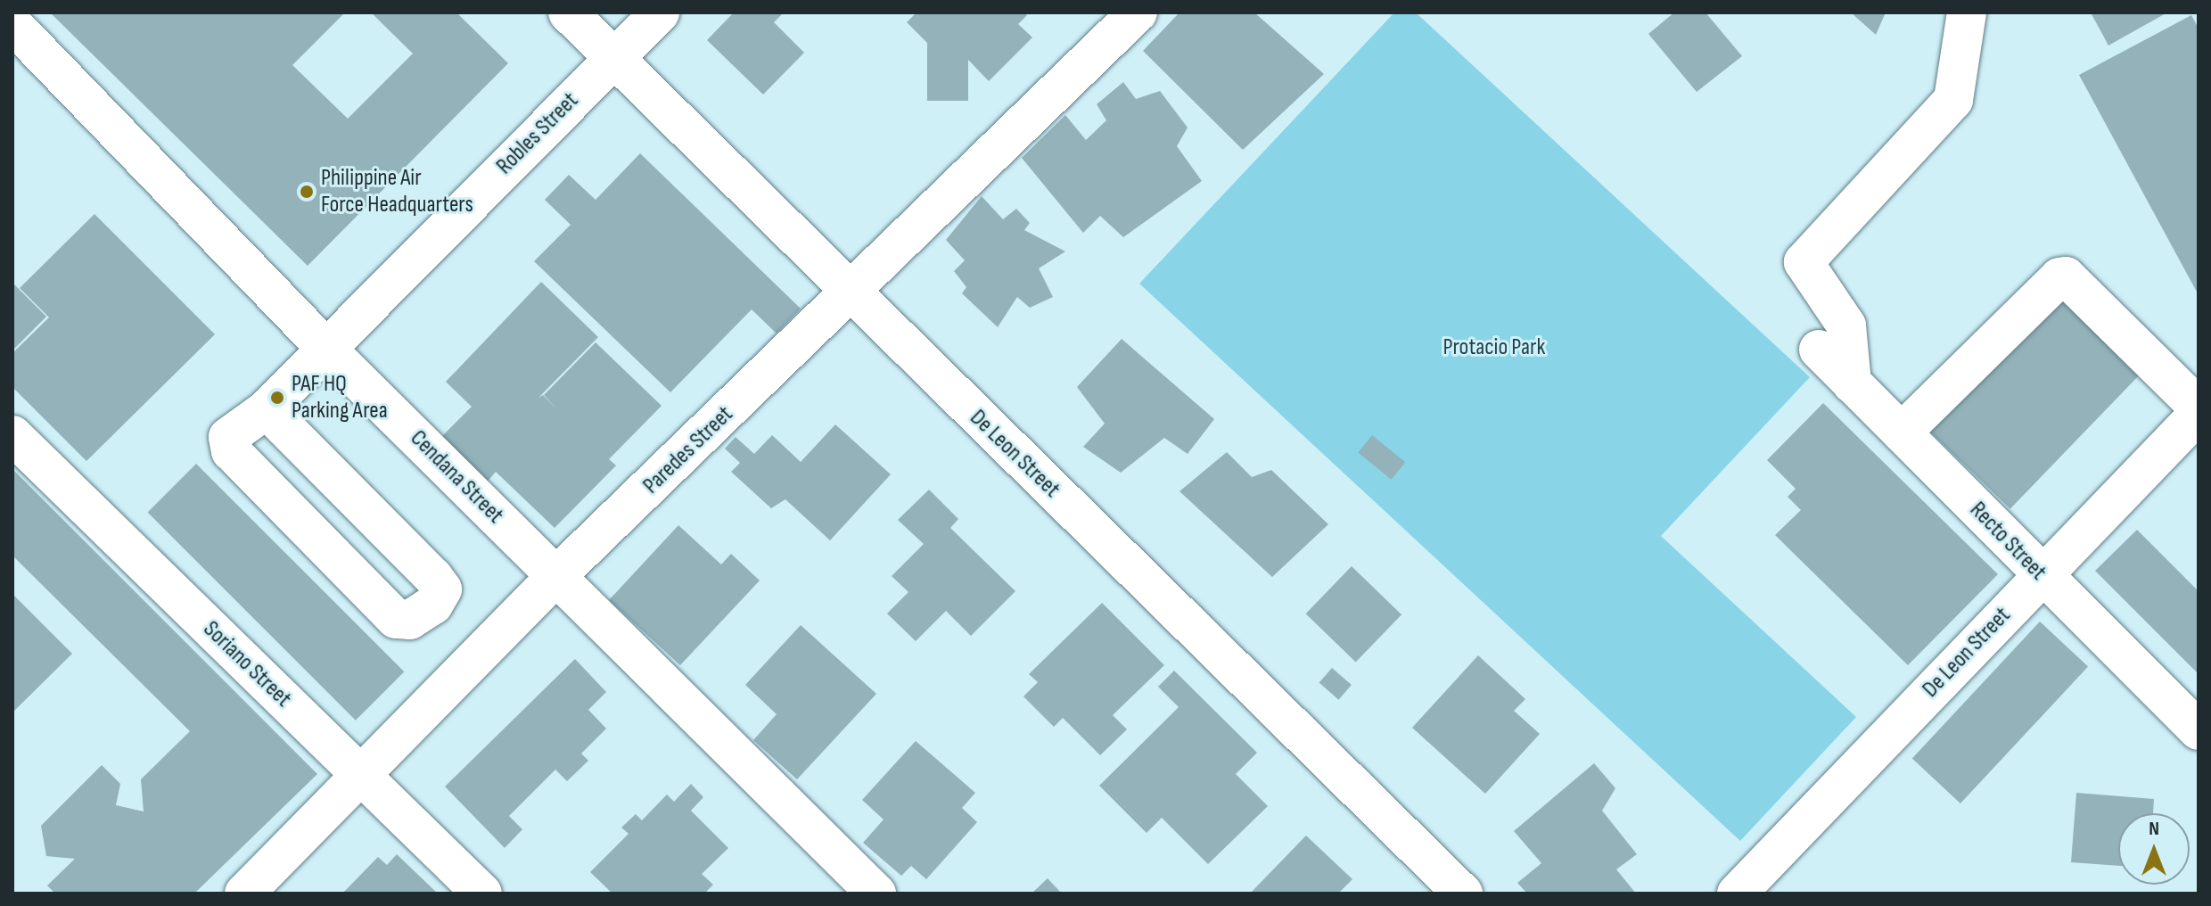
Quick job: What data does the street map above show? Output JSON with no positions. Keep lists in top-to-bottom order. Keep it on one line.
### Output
{"streets":{"lane":["Robles Street","Paredes Street","De Leon Street","Cendana Street","Recto Street","Soriano Street"]},"crossings":[["Robles Street","De Leon Street"],["Robles Street","Cendana Street"],["Paredes Street","De Leon Street"],["Paredes Street","Cendana Street"],["Paredes Street","Soriano Street"],["De Leon Street","Recto Street"]],"parks":["Protacio Park"],"places":["Philippine Air Force Headquarters","PAF HQ Parking Area"],"north":"top"}
